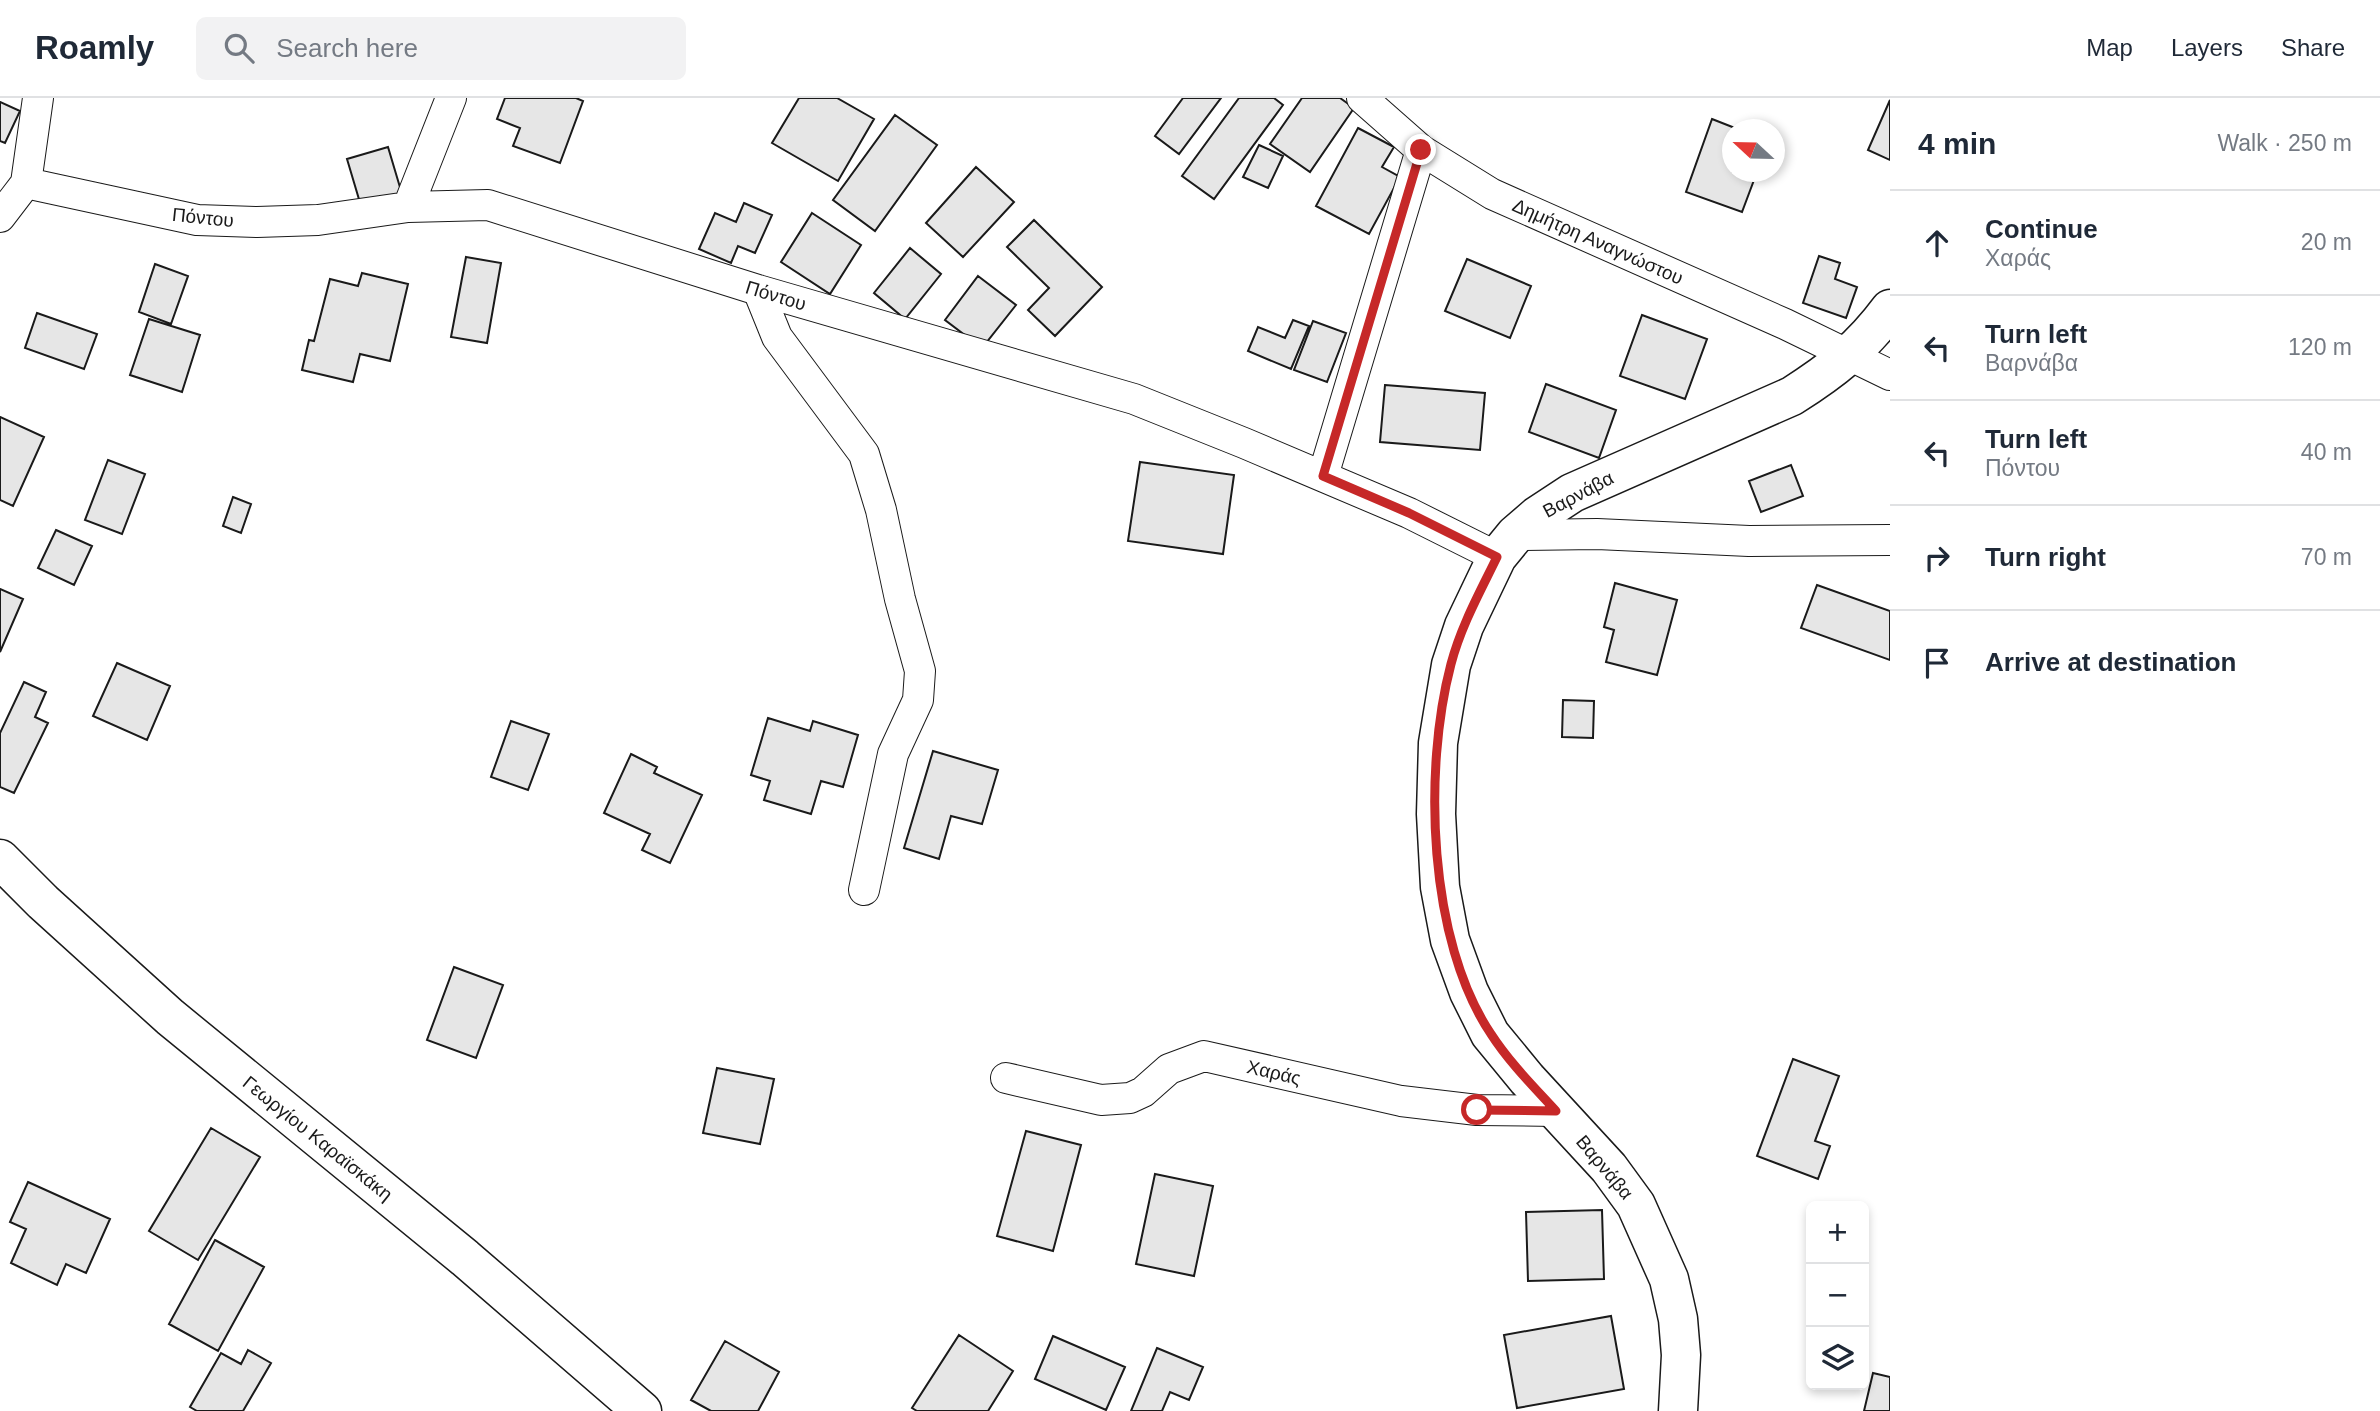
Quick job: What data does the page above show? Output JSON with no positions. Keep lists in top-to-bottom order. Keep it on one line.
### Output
{"streets":{"street":["Πόντου","Δημήτρη Αναγνώστου","Βαρνάβα","Χαράς","Γεωργίου Καραϊσκάκη"]},"crossings":[["Πόντου","Βαρνάβα"],["Δημήτρη Αναγνώστου","Βαρνάβα"],["Βαρνάβα","Χαράς"]],"north":"left","page":{"header":"Roamly","search":"Search here","nav":["Map","Layers","Share"],"heading":["4 min","Walk · 250 m"],"list":[["Continue","Χαράς","20 m"],["Turn left","Βαρνάβα","120 m"],["Turn left","Πόντου","40 m"],["Turn right","70 m"],"Arrive at destination"],"map_buttons":["+","−"]}}
